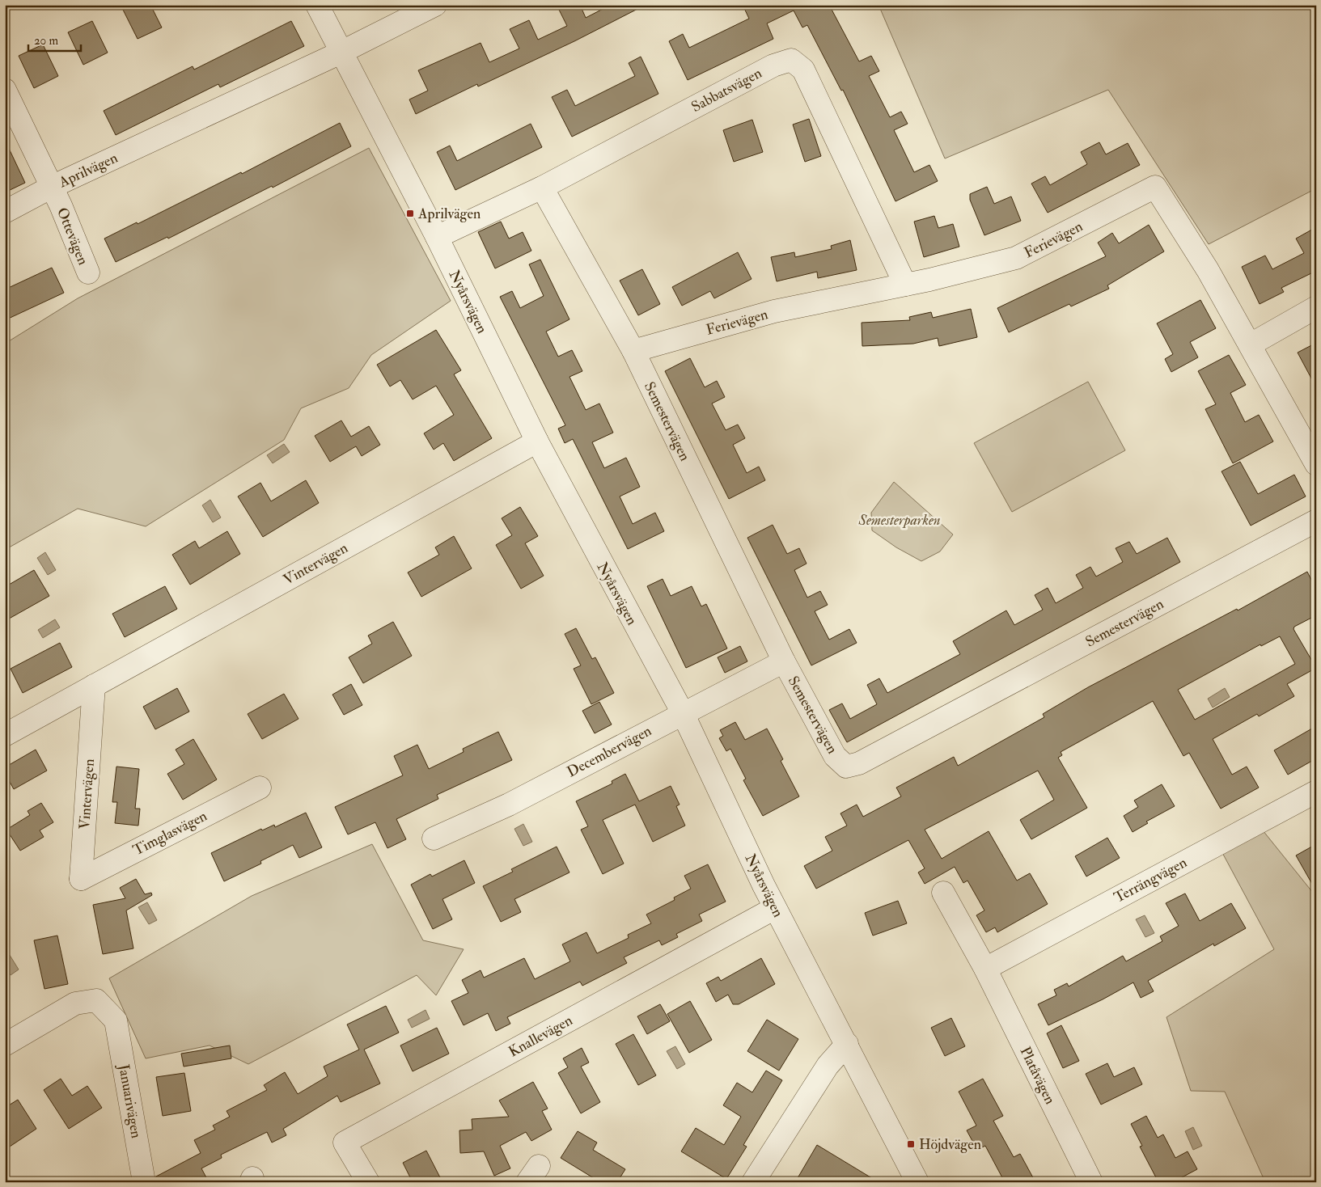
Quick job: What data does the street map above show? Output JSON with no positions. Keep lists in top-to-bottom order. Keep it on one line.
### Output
{"streets":{"street":["Sabbatsvägen","Aprilvägen","Ottevägen","Ferievägen","Nyårsvägen","Semestervägen","Vintervägen","Decembervägen","Timglasvägen","Terrängvägen","Knallevägen","Platåvägen","Januarivägen"]},"crossings":[["Sabbatsvägen","Ferievägen"],["Sabbatsvägen","Nyårsvägen"],["Sabbatsvägen","Semestervägen"],["Aprilvägen","Ottevägen"],["Aprilvägen","Nyårsvägen"],["Ferievägen","Semestervägen"],["Nyårsvägen","Vintervägen"],["Nyårsvägen","Decembervägen"],["Nyårsvägen","Knallevägen"],["Semestervägen","Decembervägen"],["Vintervägen","Timglasvägen"],["Terrängvägen","Platåvägen"]],"parks":["Semesterparken"],"places":{"transit":["Aprilvägen","Höjdvägen"]},"scale_bar":"20 m"}
